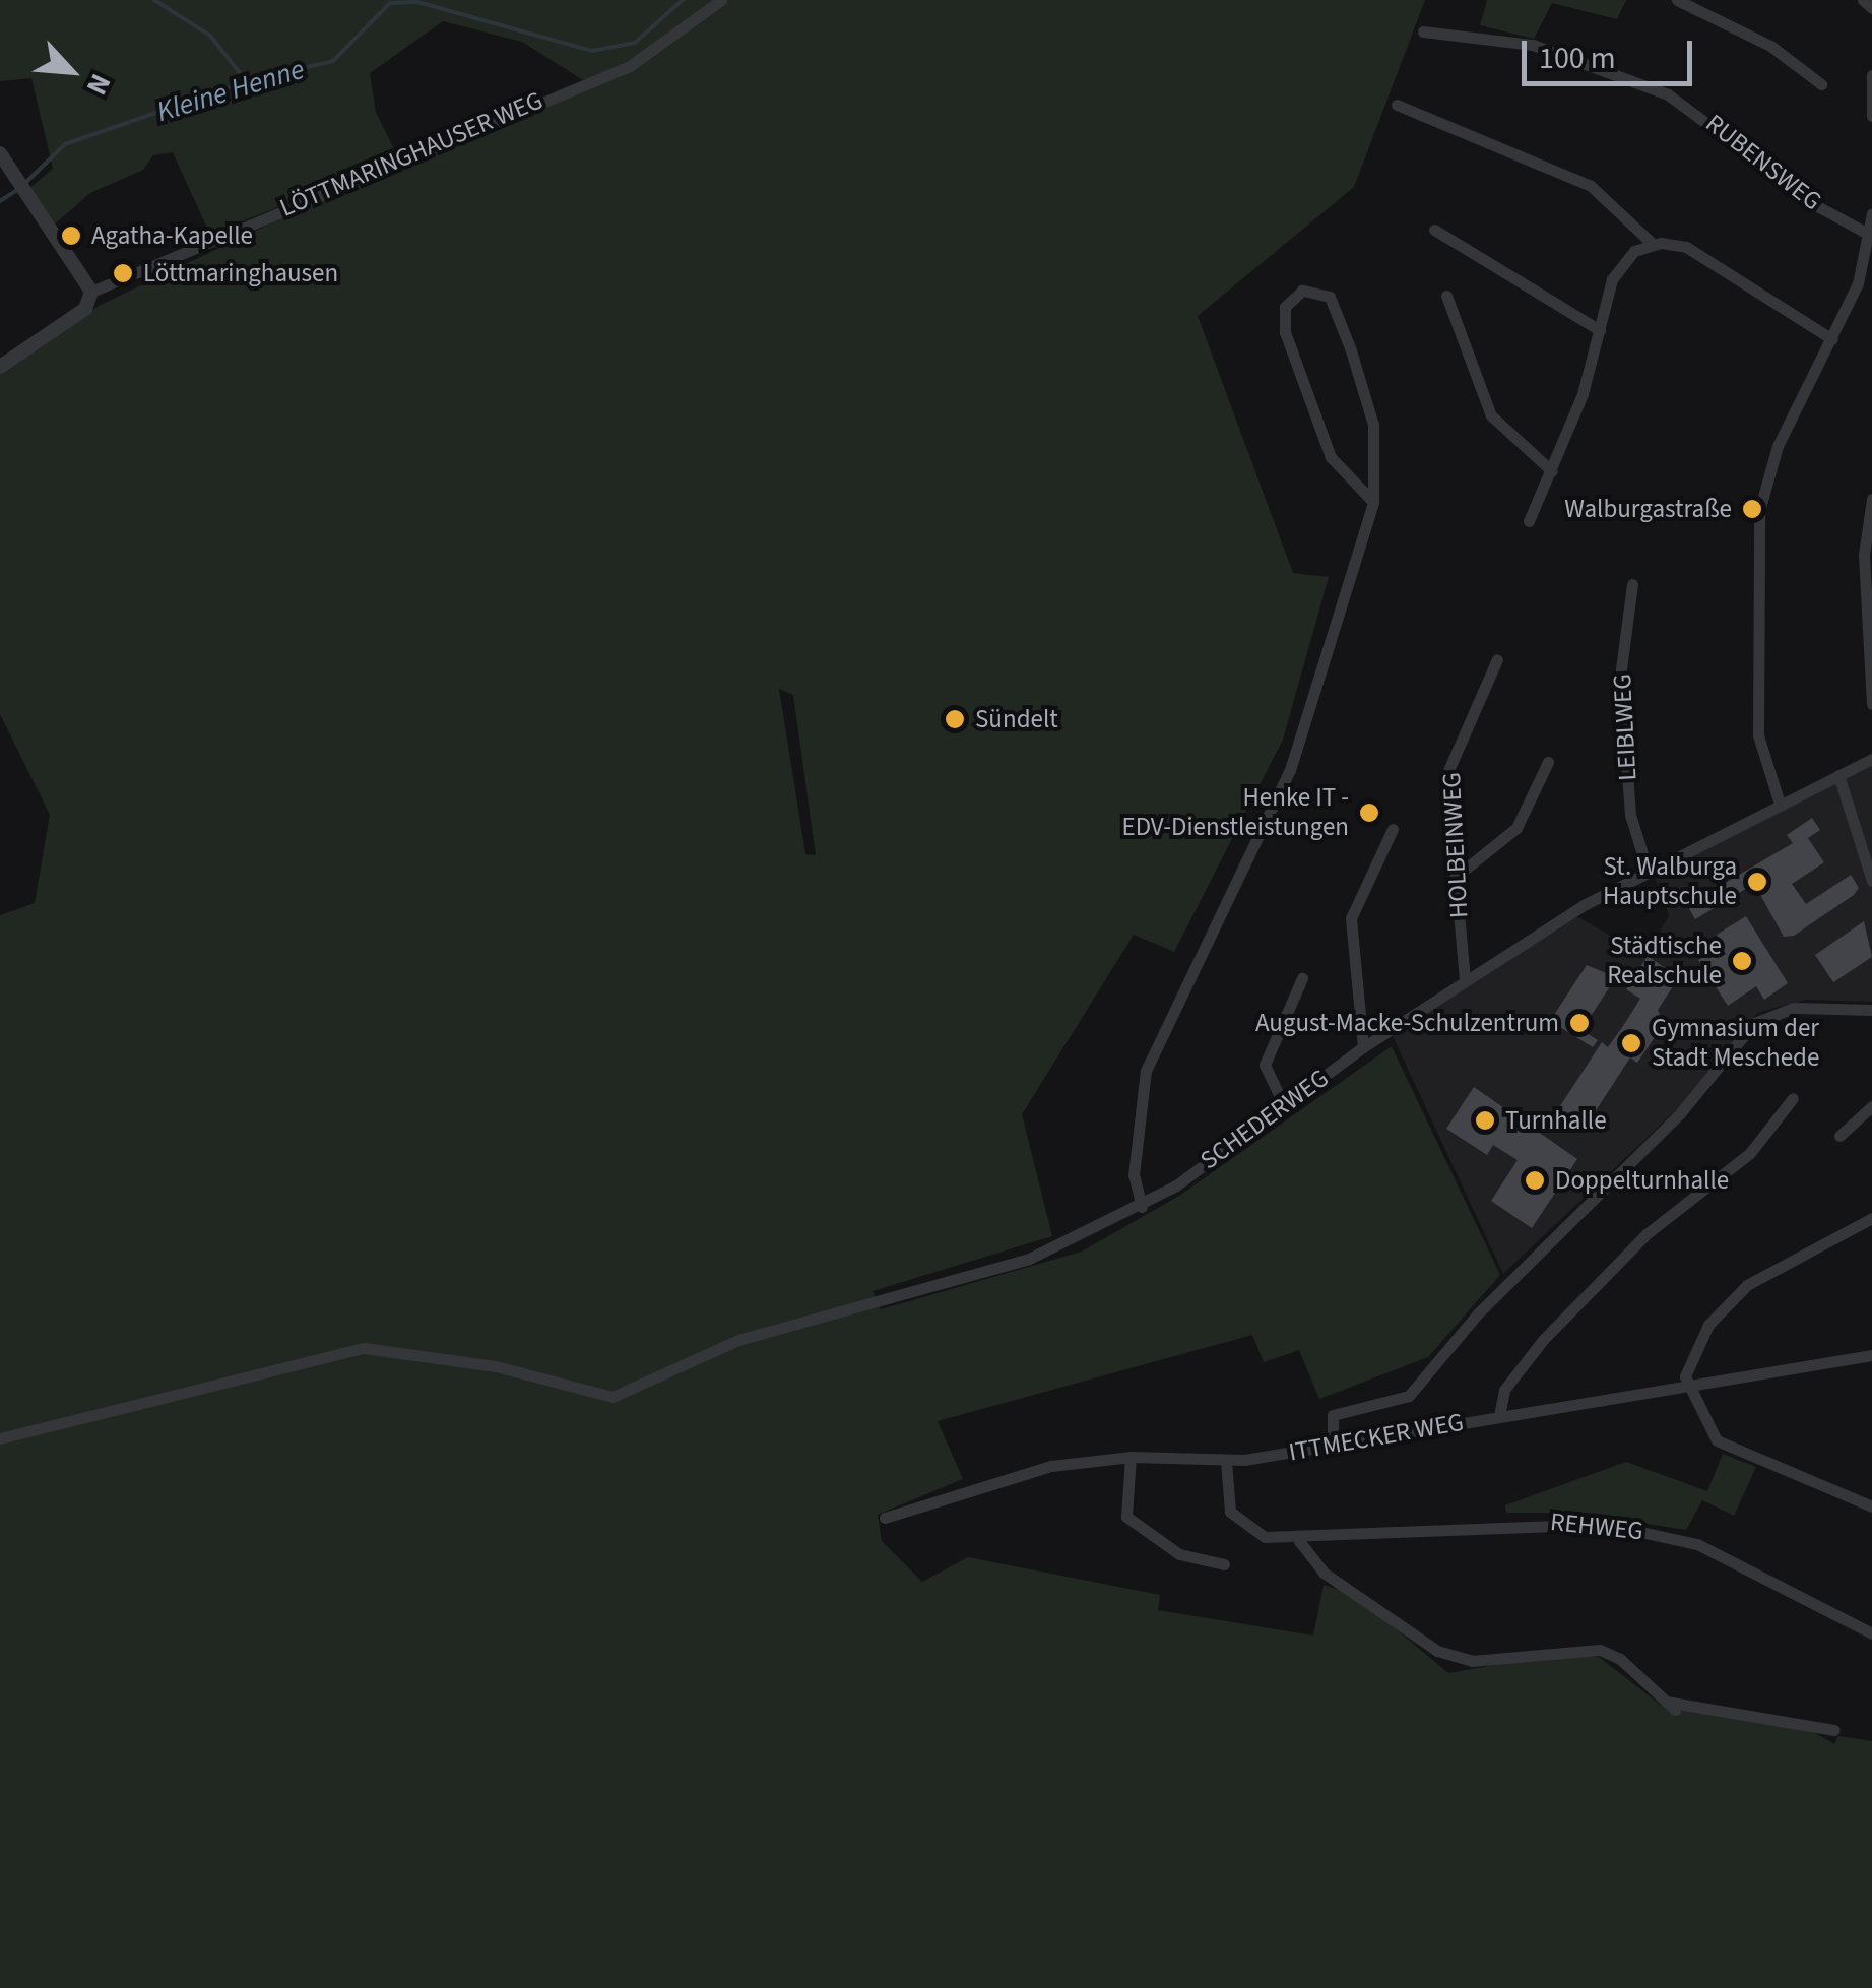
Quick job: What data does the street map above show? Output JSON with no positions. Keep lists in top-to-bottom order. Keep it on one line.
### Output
{"streets":{"street":["LÖTTMARINGHAUSER WEG","RUBENSWEG","LEIBLWEG","HOLBEINWEG","SCHEDERWEG","ITTMECKER WEG","REHWEG"]},"crossings":[["LEIBLWEG","SCHEDERWEG"],["HOLBEINWEG","SCHEDERWEG"],["ITTMECKER WEG","REHWEG"]],"water":["Kleine Henne"],"places":["Agatha-Kapelle","Löttmaringhausen","Walburgastraße","Sündelt","Henke IT - EDV-Dienstleistungen","St. Walburga Hauptschule","Städtische Realschule","August-Macke-Schulzentrum","Gymnasium der Stadt Meschede","Turnhalle","Doppelturnhalle"],"scale_bar":"100 m","north":"bottom right"}
